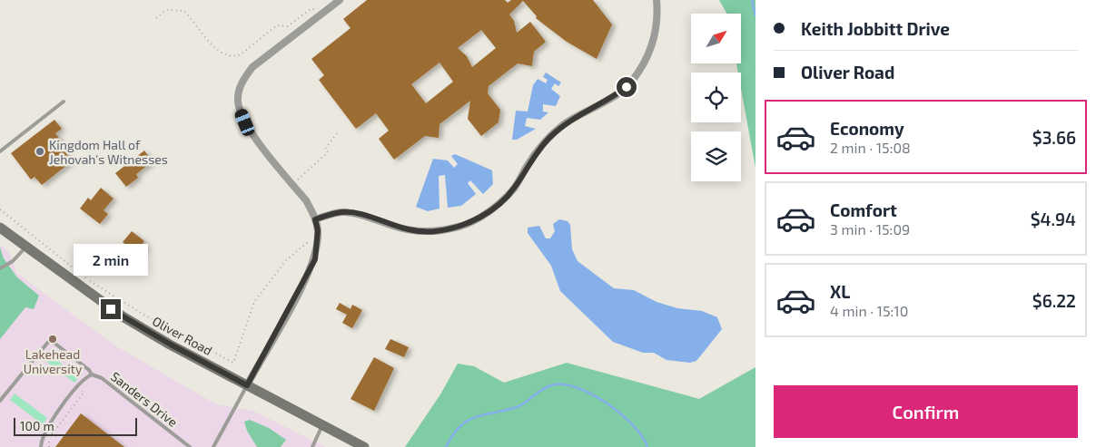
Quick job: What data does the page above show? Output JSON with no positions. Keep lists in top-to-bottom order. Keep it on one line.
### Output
{"streets":{"main road":["Oliver Road"],"lane":["Sanders Drive"]},"places":["Kingdom Hall of Jehovah's Witnesses","Lakehead University"],"scale_bar":"100 m","north":"top right","page":{"banner":["Keith Jobbitt Drive","Oliver Road"],"list":[{"name":"Economy","note":"2 min · 15:08","value":"$3.66"},{"name":"Comfort","note":"3 min · 15:09","value":"$4.94"},{"name":"XL","note":"4 min · 15:10","value":"$6.22"}],"bubble":"2 min","buttons":"Confirm","scale":"100 m"}}
